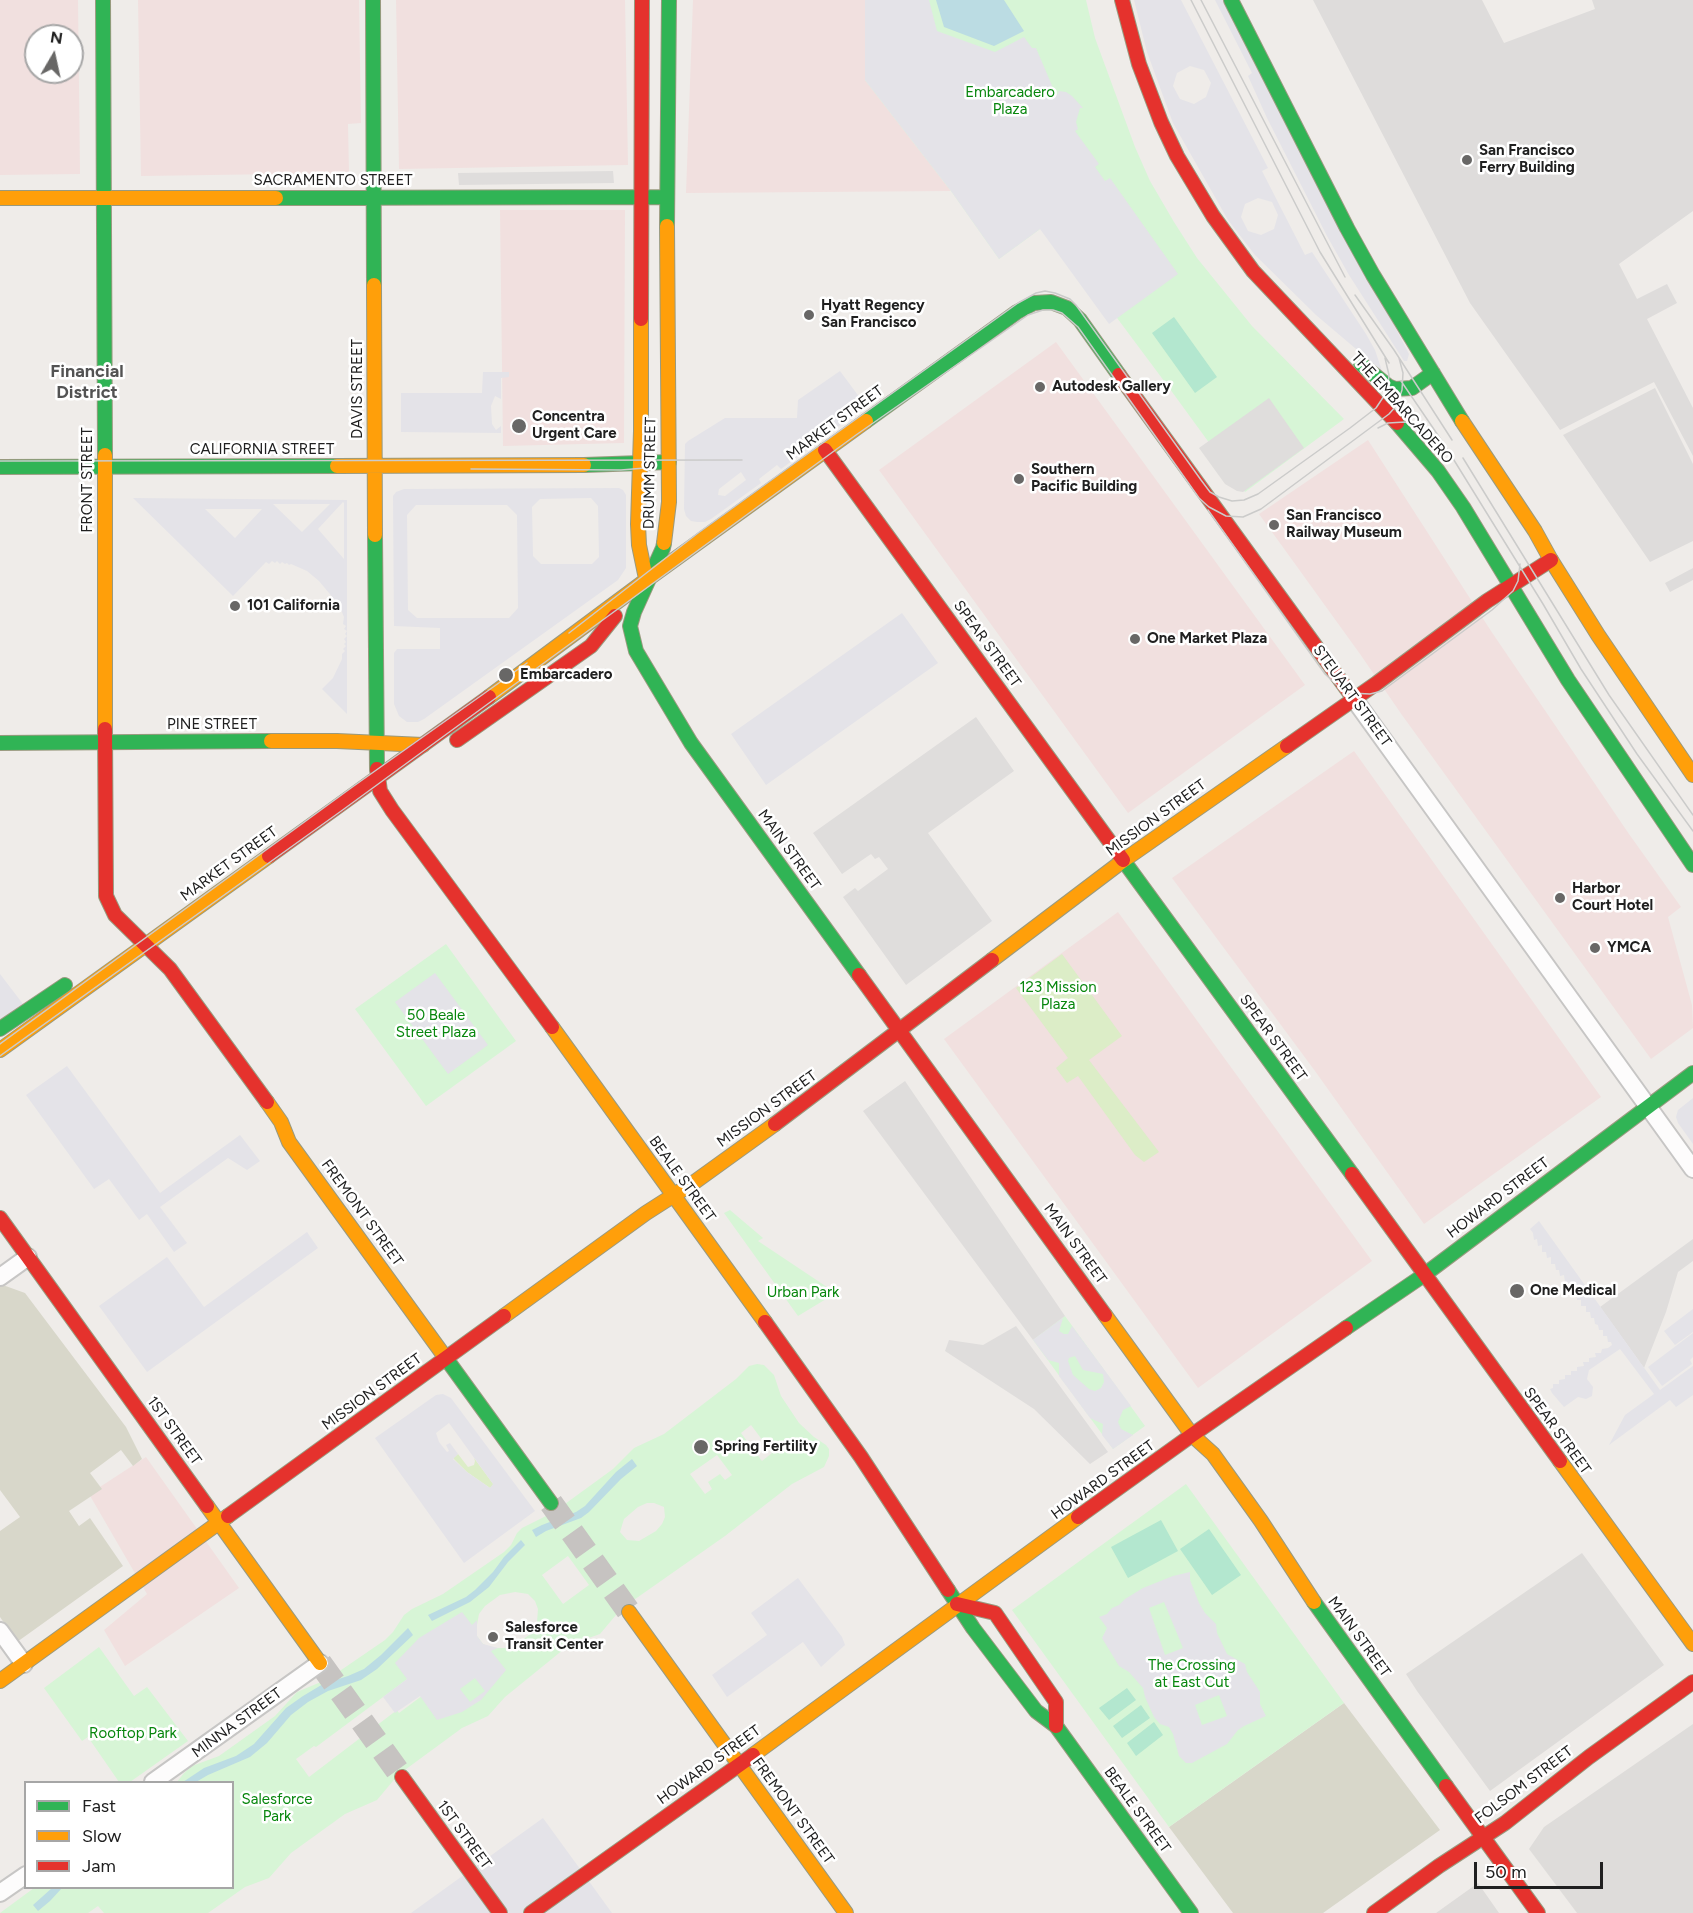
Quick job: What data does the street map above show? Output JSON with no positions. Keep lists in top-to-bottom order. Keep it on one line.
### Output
{"streets":{"street":["SACRAMENTO STREET","DAVIS STREET","THE EMBARCADERO","MARKET STREET","CALIFORNIA STREET","DRUMM STREET","FRONT STREET","SPEAR STREET","STEUART STREET","PINE STREET","MISSION STREET","MAIN STREET","BEALE STREET","HOWARD STREET","FREMONT STREET","1ST STREET","MINNA STREET","FOLSOM STREET"]},"crossings":[["SACRAMENTO STREET","DAVIS STREET"],["SACRAMENTO STREET","DRUMM STREET"],["SACRAMENTO STREET","FRONT STREET"],["DAVIS STREET","MARKET STREET"],["DAVIS STREET","CALIFORNIA STREET"],["DAVIS STREET","PINE STREET"],["DAVIS STREET","BEALE STREET"],["THE EMBARCADERO","MISSION STREET"],["MARKET STREET","DRUMM STREET"],["MARKET STREET","FRONT STREET"],["MARKET STREET","SPEAR STREET"],["MARKET STREET","STEUART STREET"],["MARKET STREET","PINE STREET"],["MARKET STREET","MAIN STREET"],["MARKET STREET","BEALE STREET"],["MARKET STREET","FREMONT STREET"],["CALIFORNIA STREET","DRUMM STREET"],["CALIFORNIA STREET","FRONT STREET"],["DRUMM STREET","MAIN STREET"],["FRONT STREET","PINE STREET"],["FRONT STREET","FREMONT STREET"],["SPEAR STREET","MISSION STREET"],["SPEAR STREET","HOWARD STREET"],["STEUART STREET","MISSION STREET"],["STEUART STREET","HOWARD STREET"],["MISSION STREET","MAIN STREET"],["MISSION STREET","BEALE STREET"],["MISSION STREET","FREMONT STREET"],["MISSION STREET","1ST STREET"],["MAIN STREET","HOWARD STREET"],["MAIN STREET","FOLSOM STREET"],["BEALE STREET","HOWARD STREET"],["HOWARD STREET","FREMONT STREET"],["1ST STREET","MINNA STREET"]],"districts":["Financial District"],"parks":["Embarcadero Plaza","123 Mission Plaza","50 Beale Street Plaza","Urban Park","The Crossing at East Cut","Rooftop Park","Salesforce Park"],"places":["San Francisco Ferry Building","Hyatt Regency San Francisco","Autodesk Gallery","Concentra Urgent Care","Southern Pacific Building","San Francisco Railway Museum","101 California","One Market Plaza","Embarcadero","Harbor Court Hotel","YMCA","One Medical","Spring Fertility","Salesforce Transit Center"],"legend":["Fast","Slow","Jam"],"scale_bar":"50 m","north":"top"}
